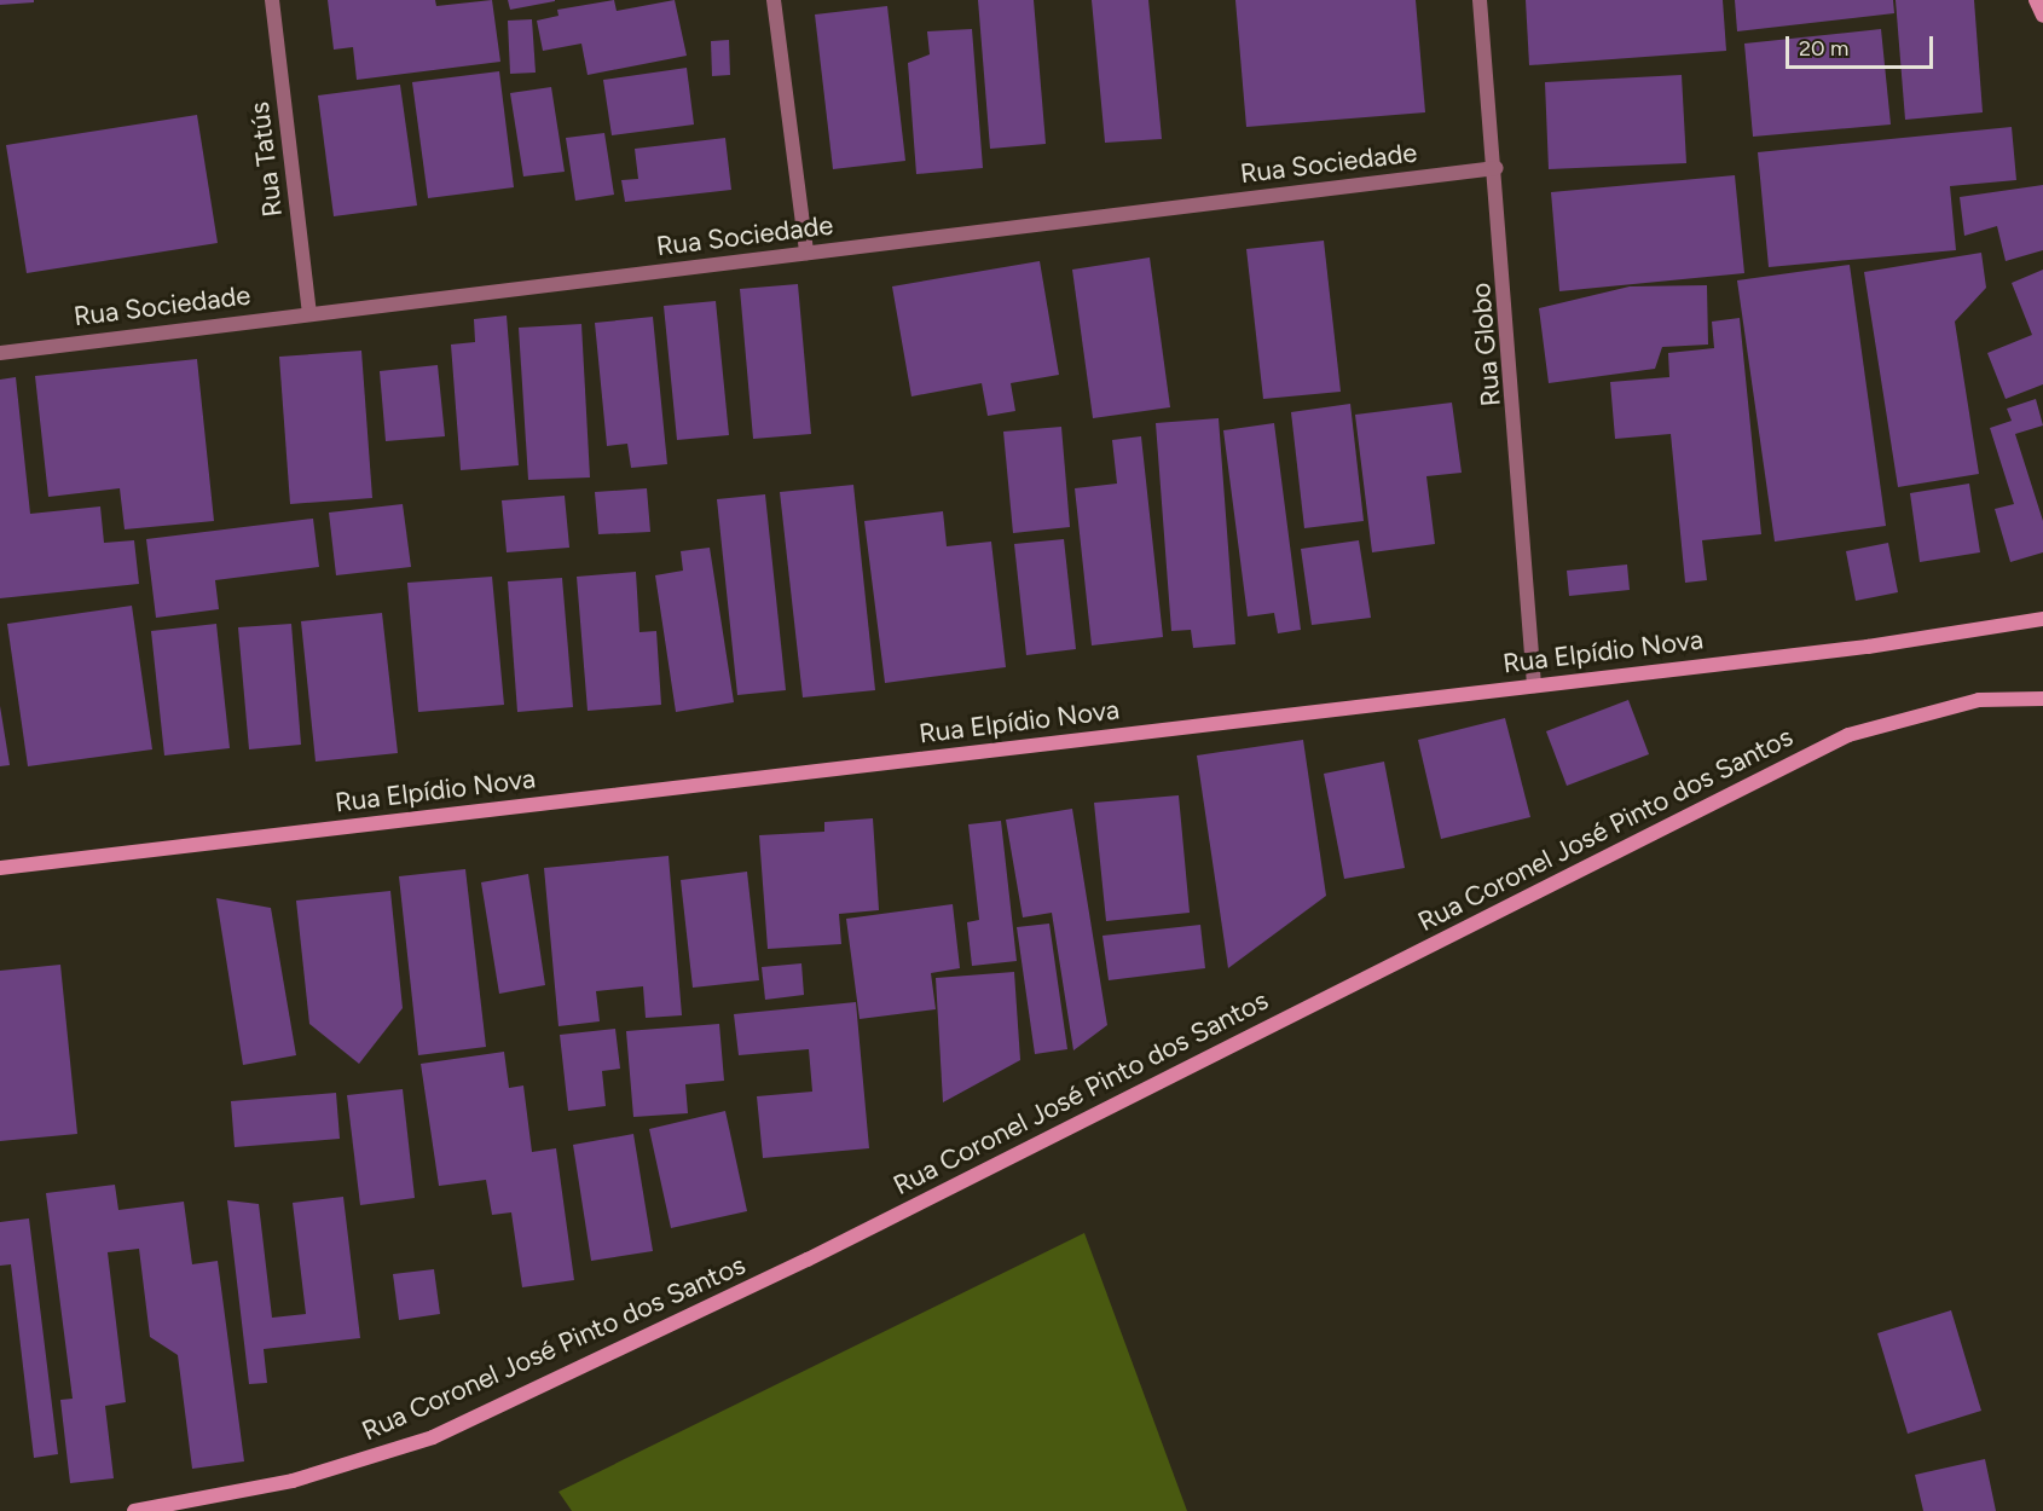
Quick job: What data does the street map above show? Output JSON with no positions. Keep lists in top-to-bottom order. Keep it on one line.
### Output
{"streets":{"street":["Rua Tatús","Rua Sociedade","Rua Globo","Rua Elpídio Nova","Rua Coronel José Pinto dos Santos"]},"crossings":[["Rua Tatús","Rua Sociedade"],["Rua Sociedade","Rua Globo"],["Rua Globo","Rua Elpídio Nova"]],"scale_bar":"20 m"}
